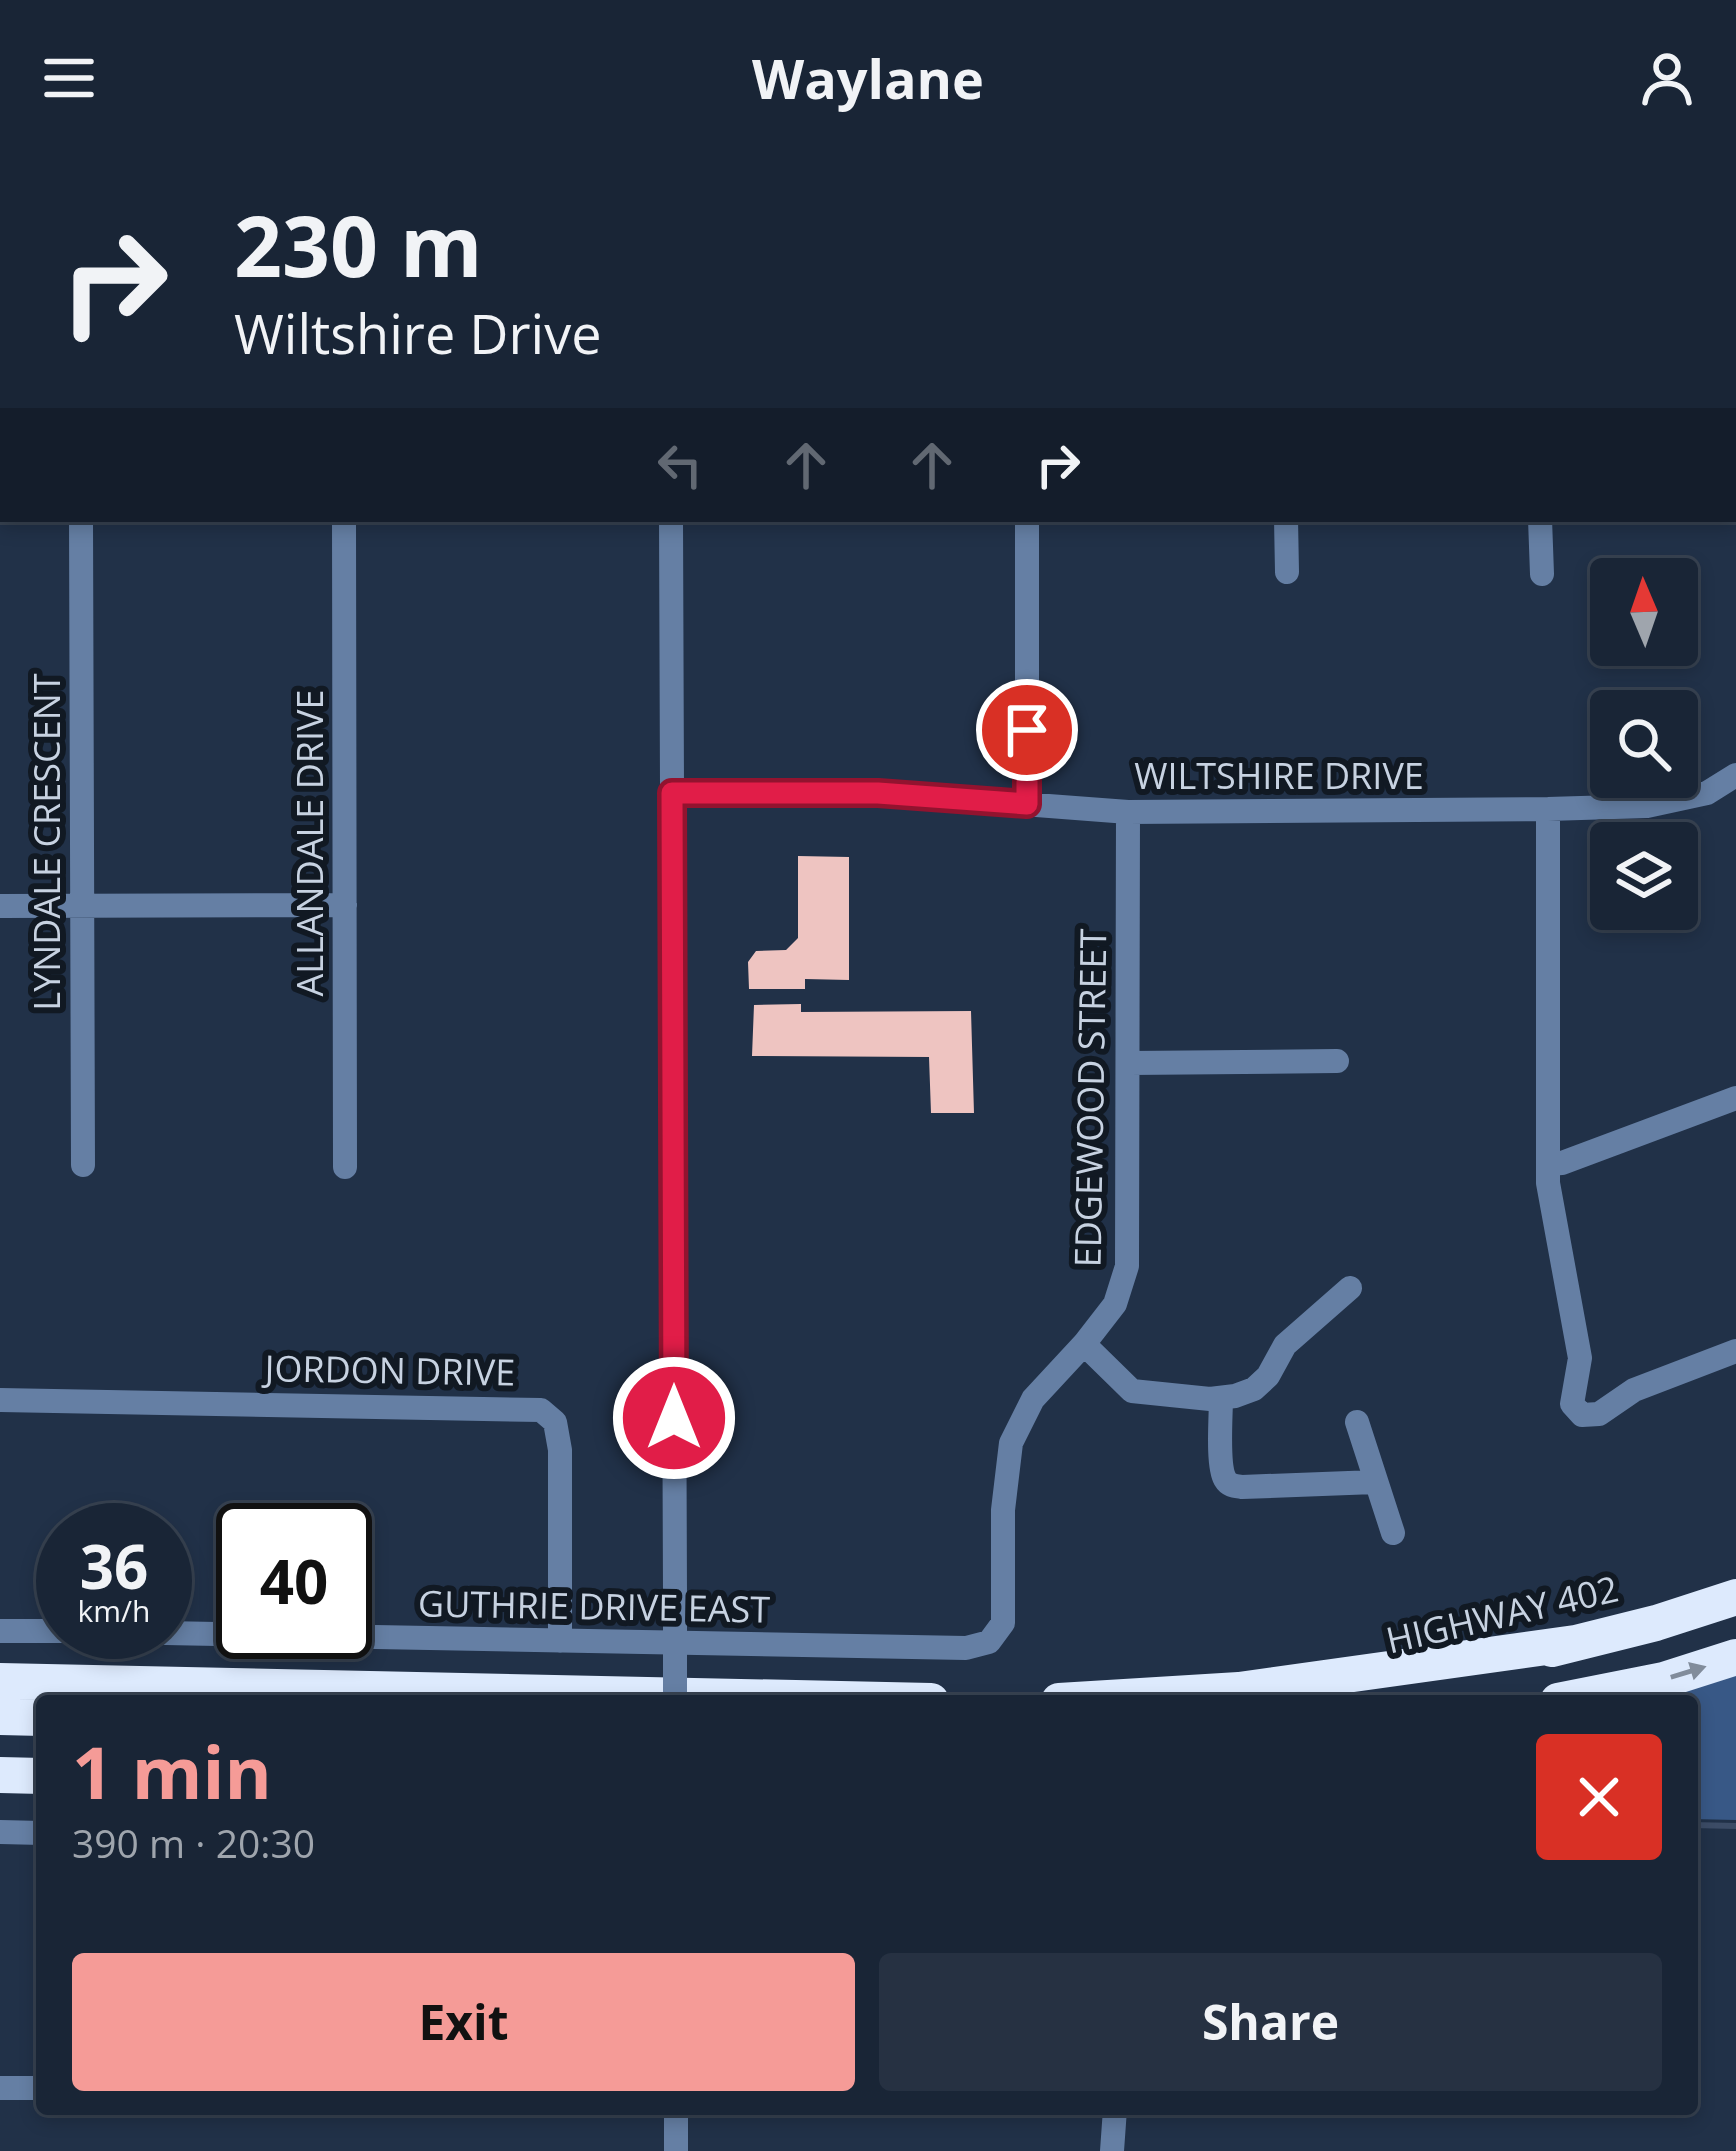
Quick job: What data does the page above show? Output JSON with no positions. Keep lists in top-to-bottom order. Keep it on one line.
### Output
{"streets":{"highway":["HIGHWAY 402"],"street":["WILTSHIRE DRIVE","LYNDALE CRESCENT","ALLANDALE DRIVE","EDGEWOOD STREET","JORDON DRIVE","GUTHRIE DRIVE EAST"]},"crossings":[["WILTSHIRE DRIVE","EDGEWOOD STREET"],["EDGEWOOD STREET","GUTHRIE DRIVE EAST"],["JORDON DRIVE","GUTHRIE DRIVE EAST"]],"north":"top","page":{"header":"Waylane","turn":["230 m","Wiltshire Drive"],"speed":"36 km/h","limit":"40","heading":["1 min","390 m · 20:30"],"buttons":["Exit","Share"]}}
